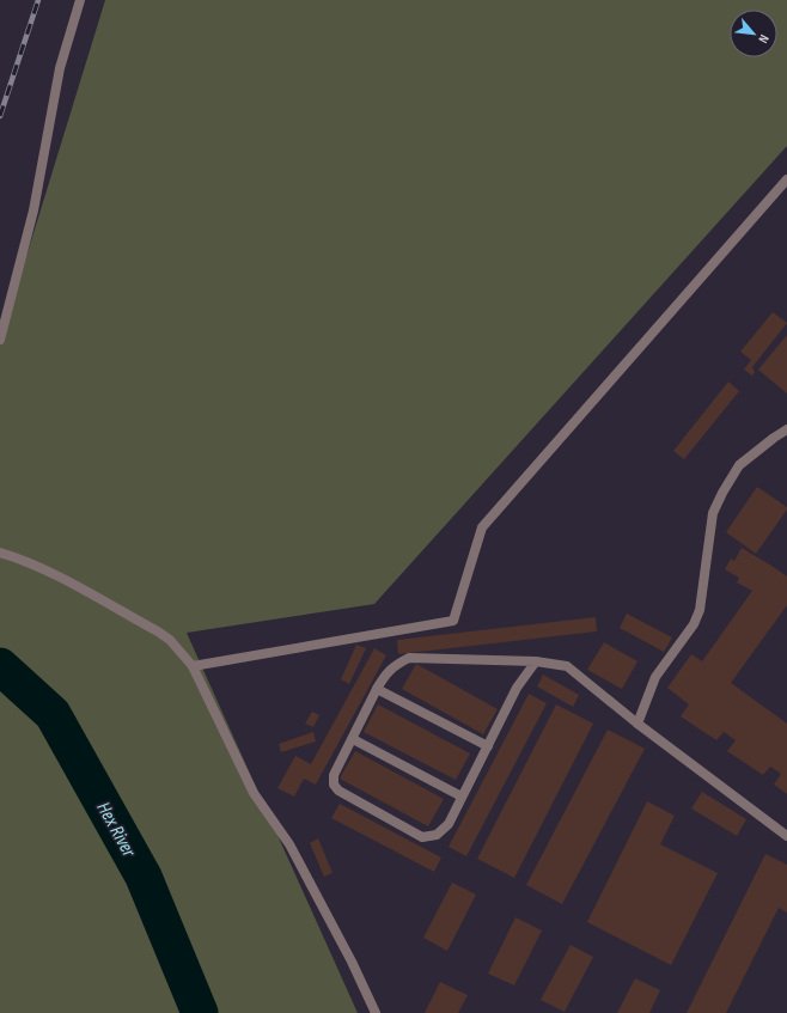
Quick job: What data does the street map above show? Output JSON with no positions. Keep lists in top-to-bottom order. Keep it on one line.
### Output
{"water":["Hex River"],"north":"bottom right"}
